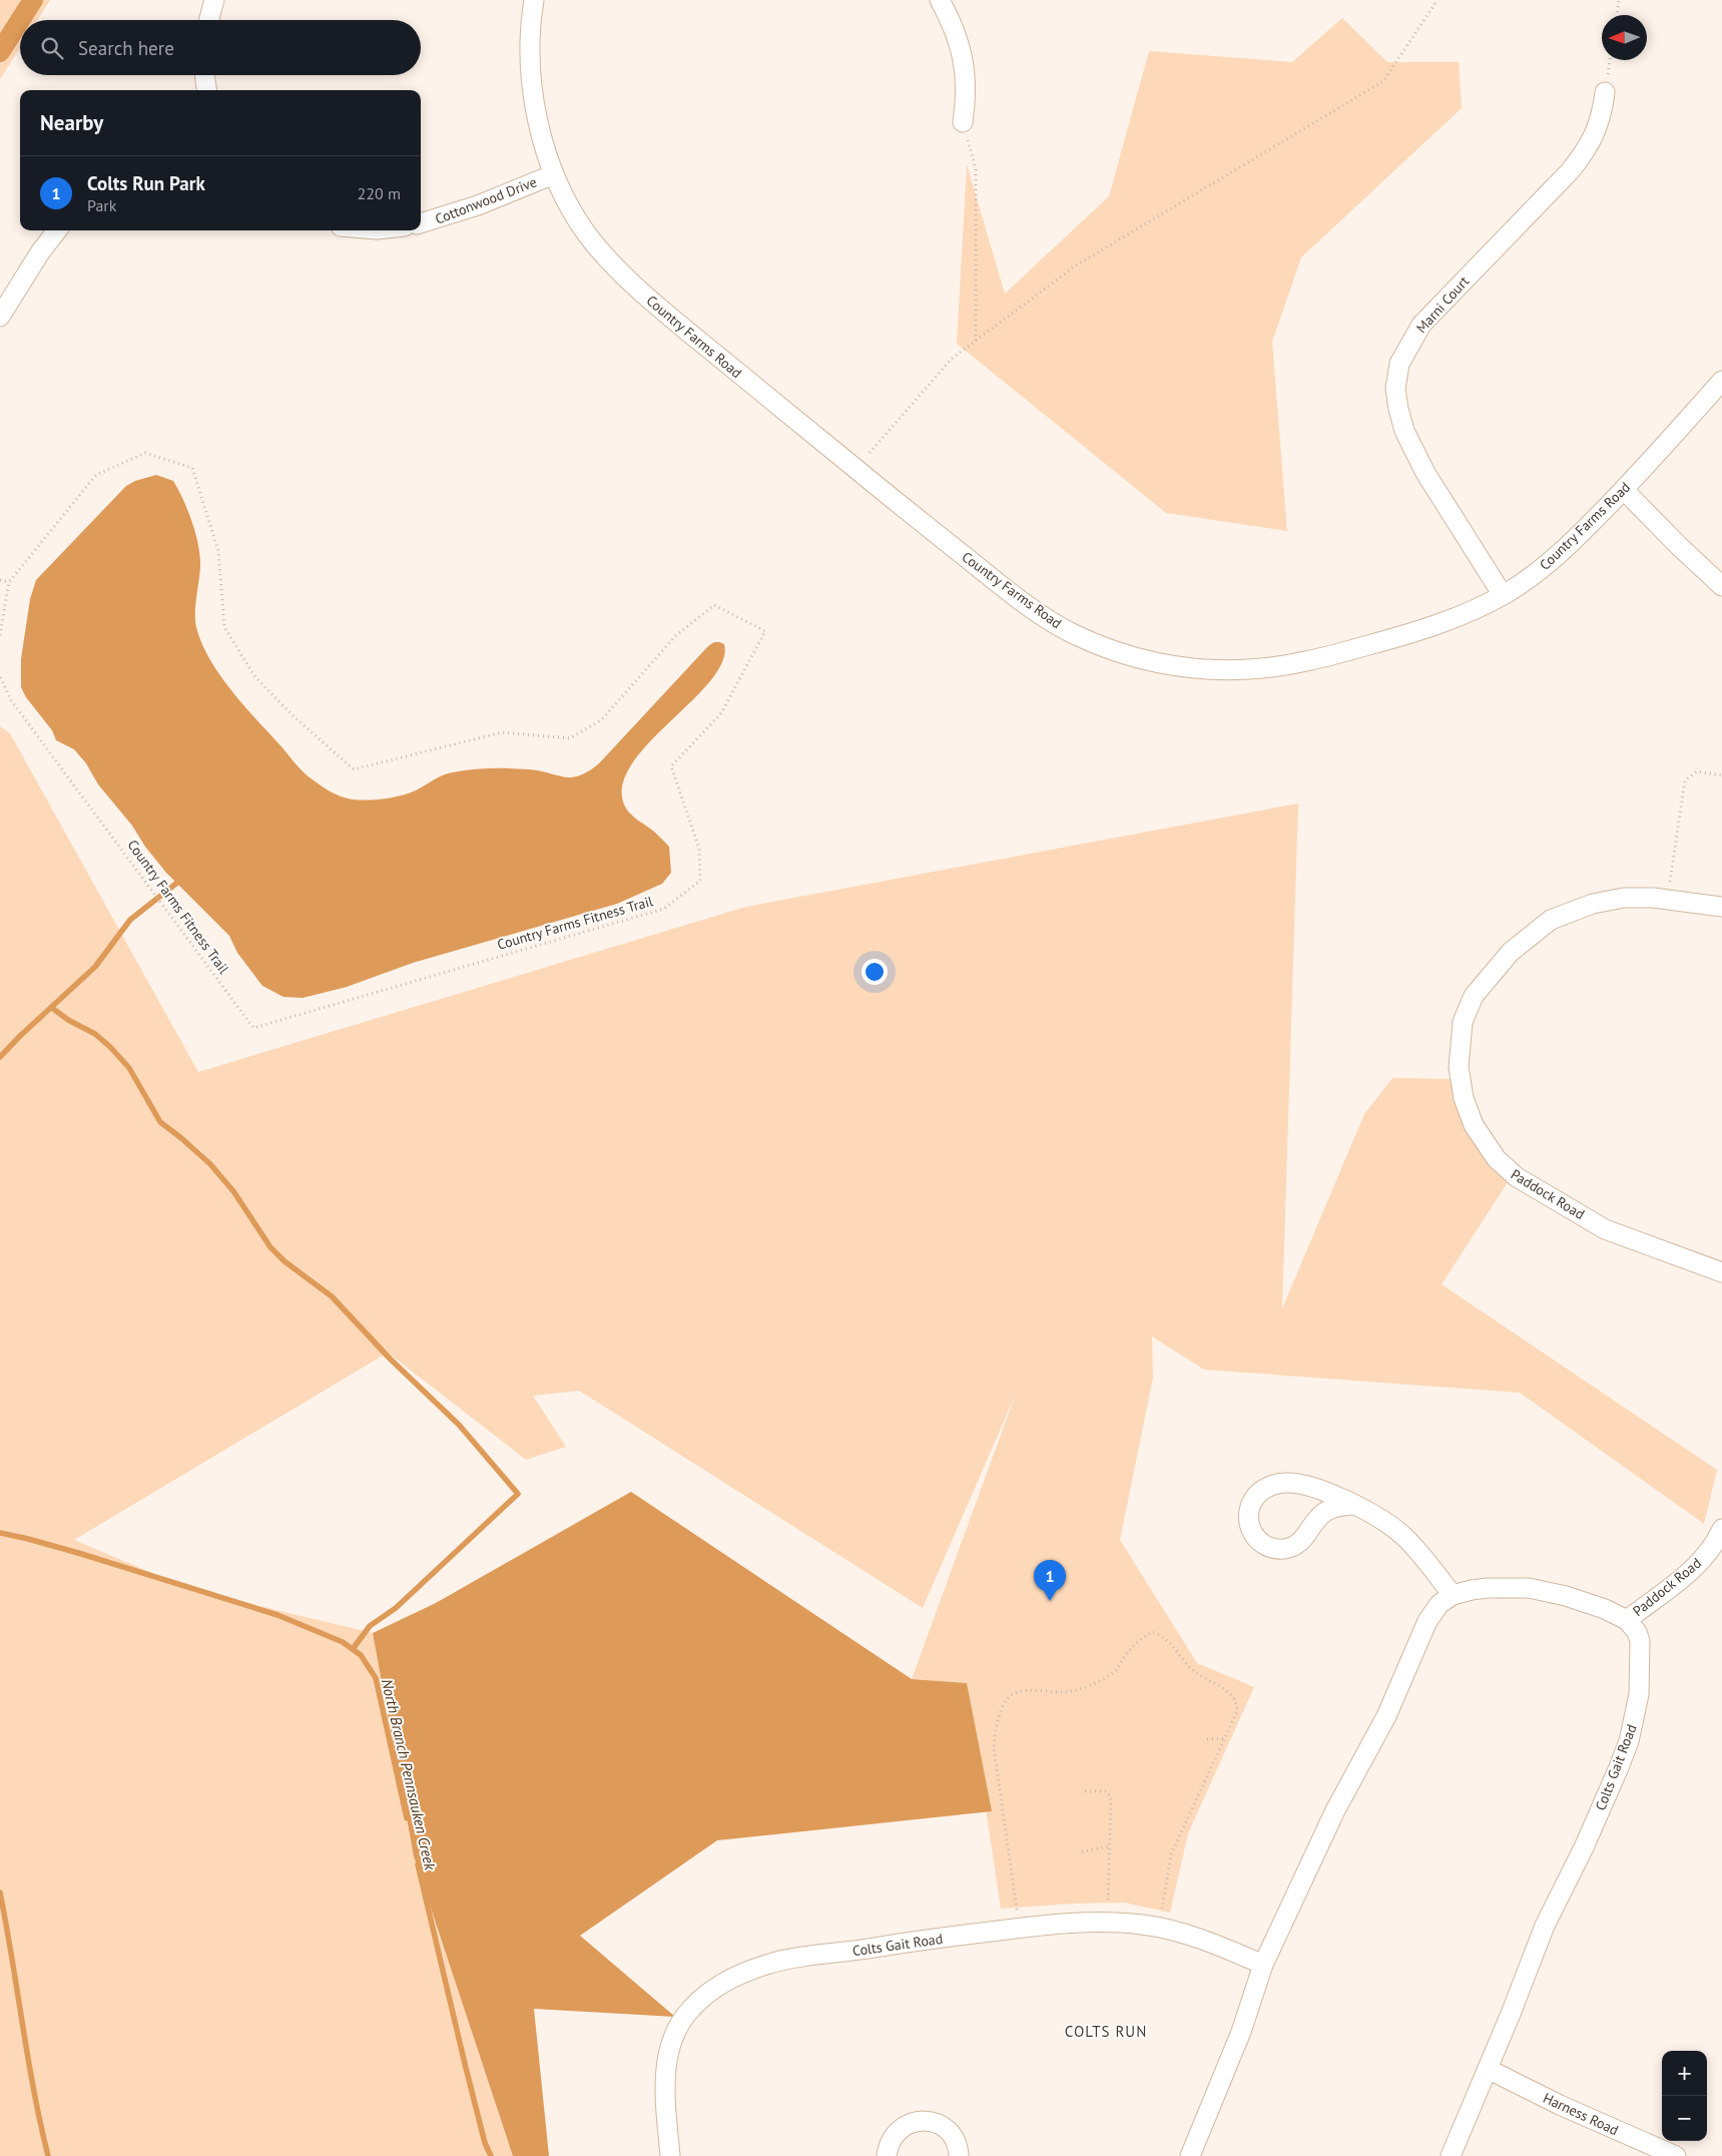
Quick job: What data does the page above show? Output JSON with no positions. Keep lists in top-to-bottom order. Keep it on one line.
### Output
{"streets":{"street":["Cottonwood Drive","Marni Court","Country Farms Road","Paddock Road","Colts Gait Road","Harness Road"],"path":["Country Farms Fitness Trail"]},"crossings":[["Cottonwood Drive","Country Farms Road"],["Marni Court","Country Farms Road"],["Paddock Road","Colts Gait Road"],["Colts Gait Road","Harness Road"]],"districts":["COLTS RUN"],"water":["North Branch Pennsauken Creek"],"north":"left","page":{"search":"Search here","heading":"Nearby","list":[{"mark":"1","name":"Colts Run Park","note":"Park","value":"220 m"}],"pins":"1","map_buttons":["+","−"]}}
